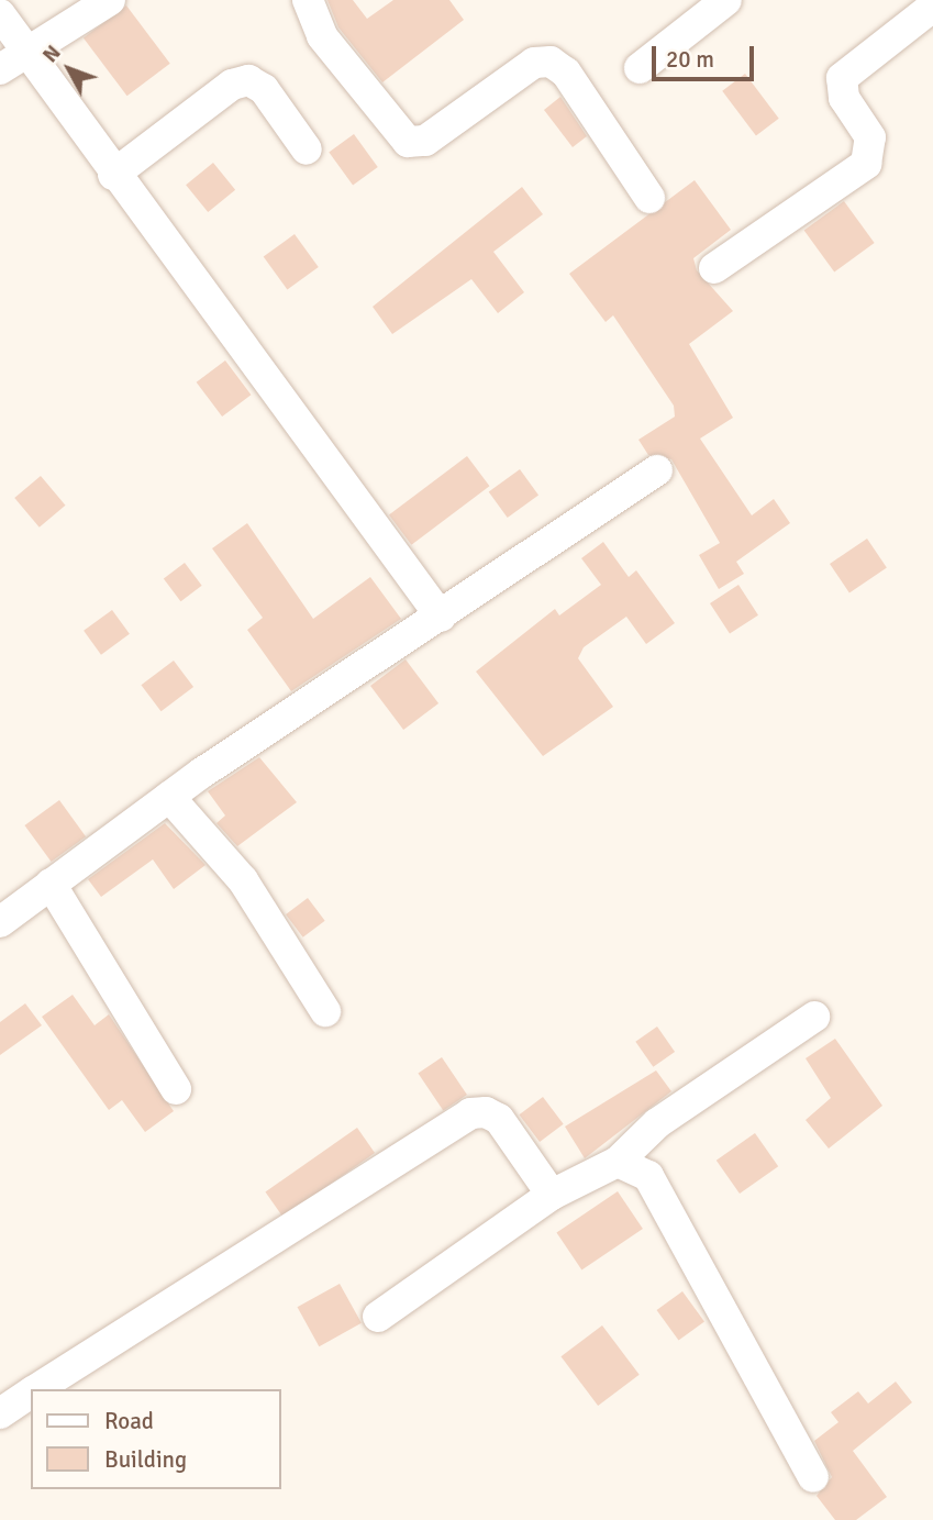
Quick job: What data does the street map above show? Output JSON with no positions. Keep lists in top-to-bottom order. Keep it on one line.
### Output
{"legend":["Road","Building"],"scale_bar":"20 m","north":"top left"}
